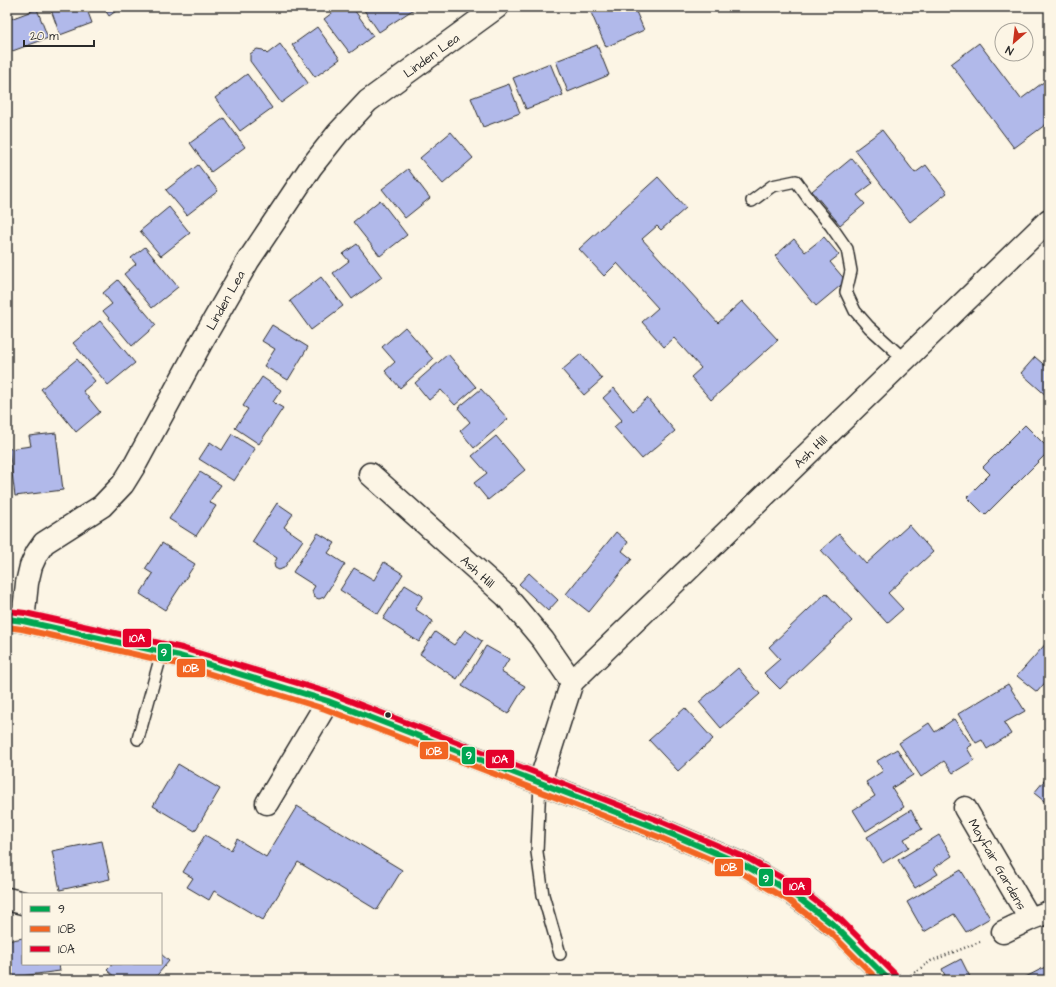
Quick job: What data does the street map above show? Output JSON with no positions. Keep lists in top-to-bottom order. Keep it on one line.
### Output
{"streets":{"main road":["Linden Lea","Ash Hill","Mayfair Gardens"]},"lines":["transit line 10A","transit line 9","transit line 10B"],"legend":["9","10B","10A"],"scale_bar":"20 m","north":"bottom left"}
